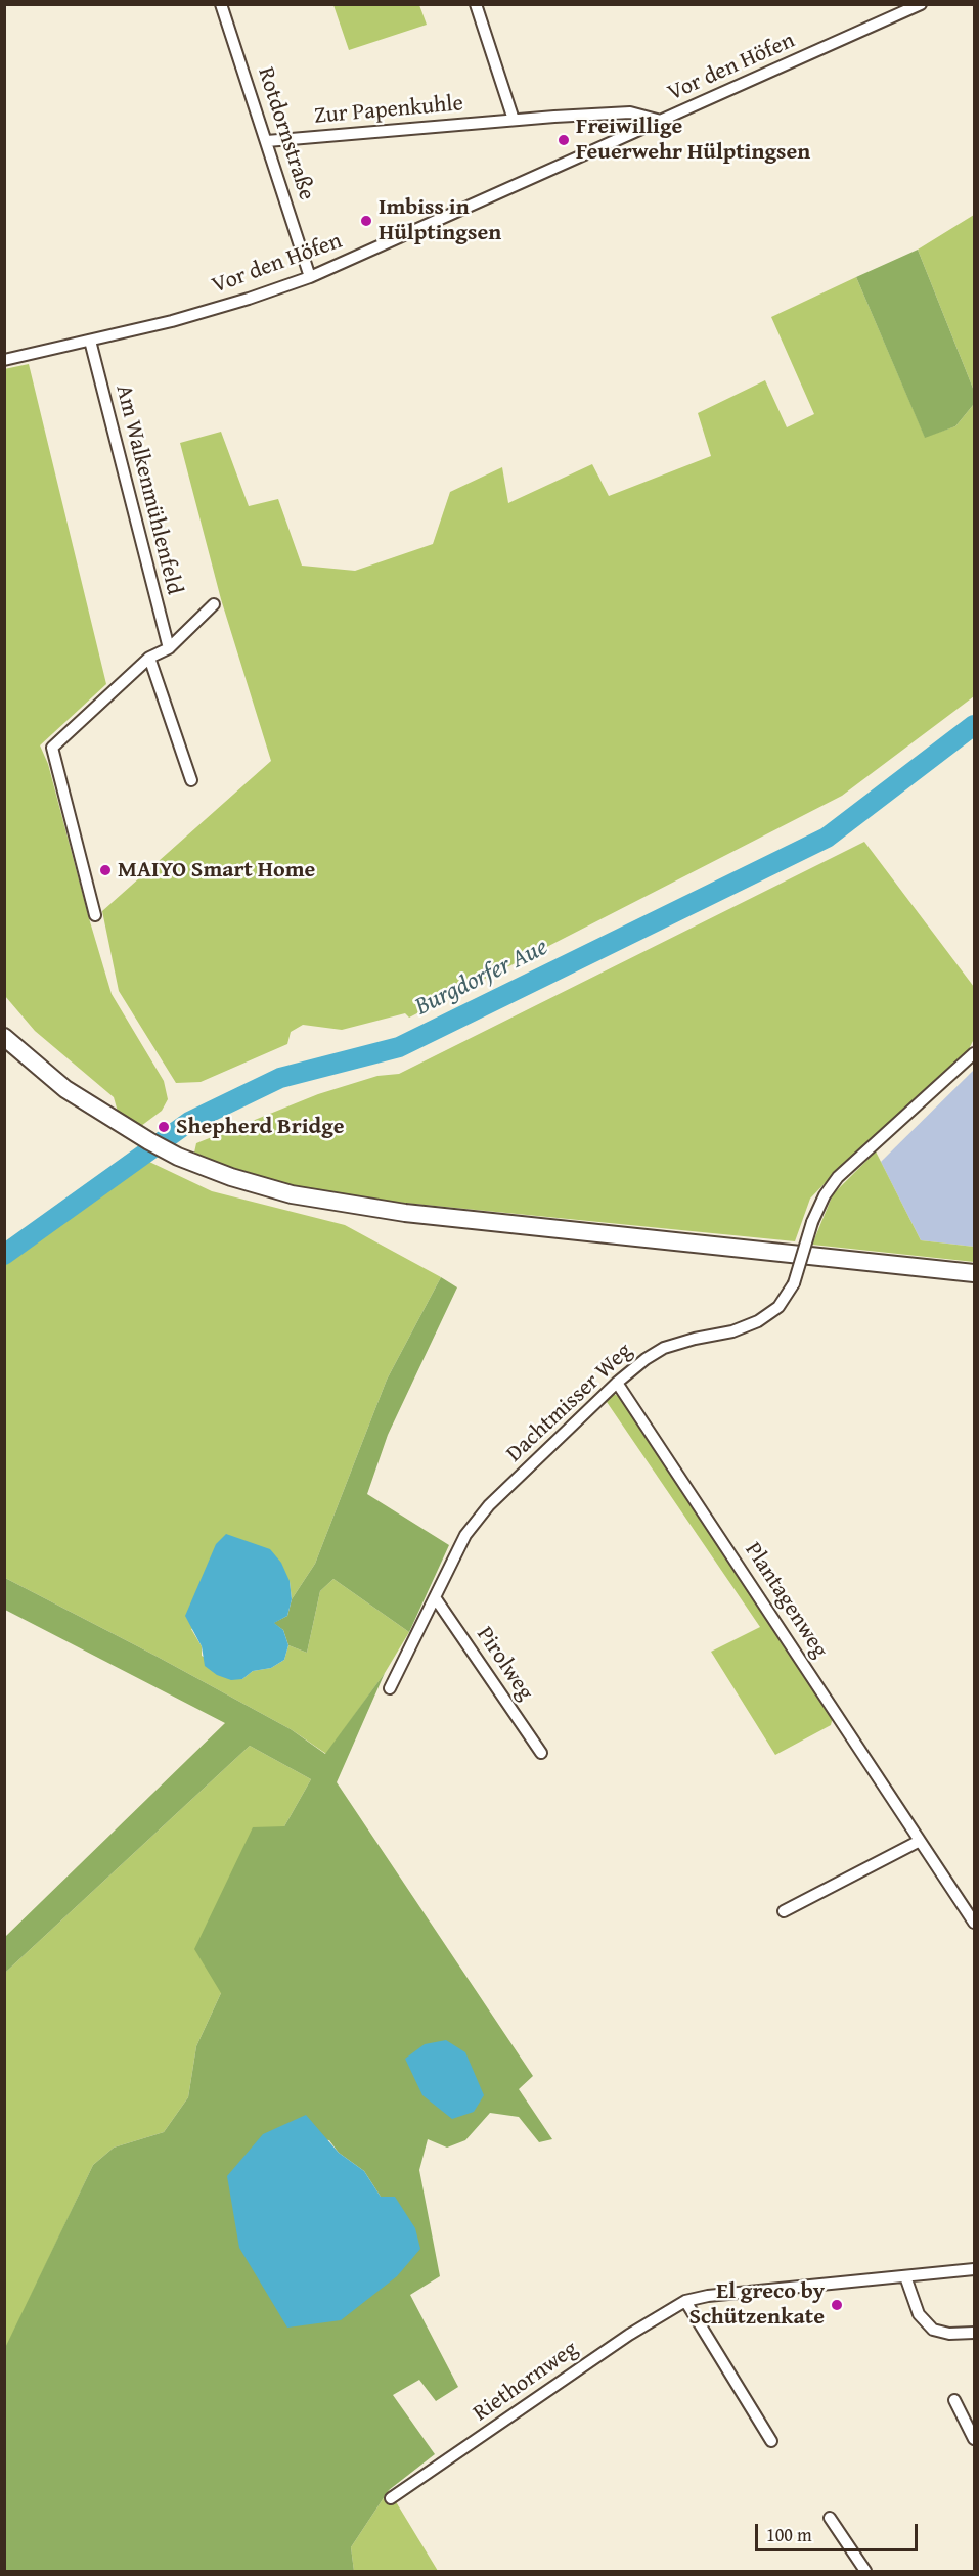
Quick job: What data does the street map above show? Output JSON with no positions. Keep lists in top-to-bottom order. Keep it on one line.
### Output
{"streets":{"street":["Vor den Höfen","Zur Papenkuhle","Rotdornstraße","Am Walkenmühlenfeld","Dachtmisser Weg","Plantagenweg","Pirolweg","Riethornweg"]},"crossings":[["Vor den Höfen","Zur Papenkuhle"],["Vor den Höfen","Rotdornstraße"],["Vor den Höfen","Am Walkenmühlenfeld"],["Zur Papenkuhle","Rotdornstraße"],["Dachtmisser Weg","Plantagenweg"],["Dachtmisser Weg","Pirolweg"]],"water":["Burgdorfer Aue"],"places":["Freiwillige Feuerwehr Hülptingsen","Imbiss in Hülptingsen","MAIYO Smart Home","Shepherd Bridge","El greco by Schützenkate"],"scale_bar":"100 m"}
